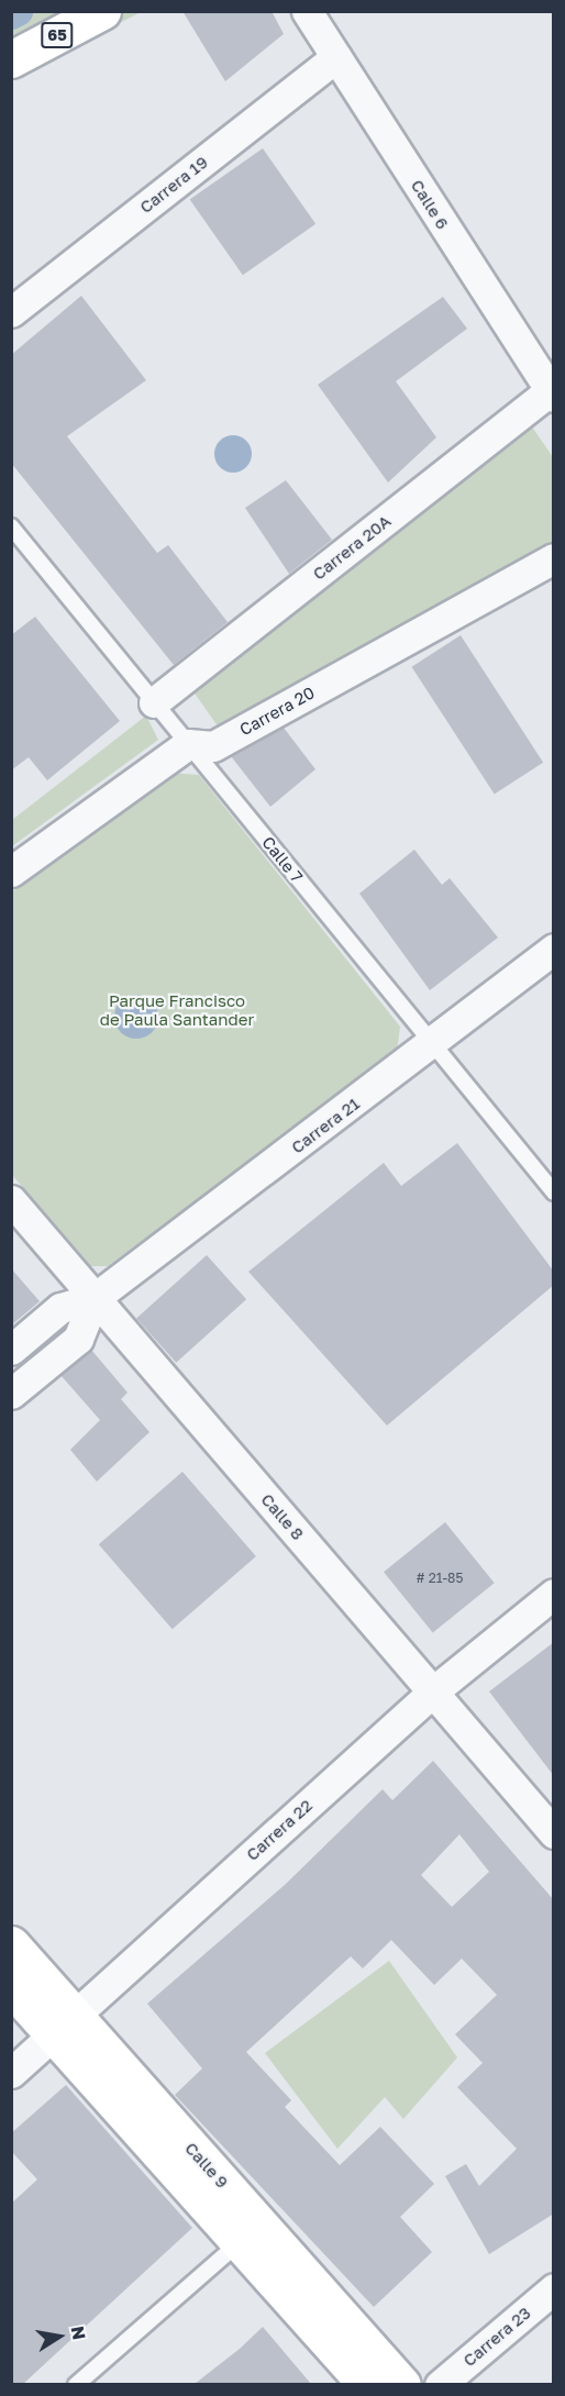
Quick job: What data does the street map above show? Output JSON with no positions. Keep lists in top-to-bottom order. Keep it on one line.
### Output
{"streets":{"main road":["65","Calle 9"],"street":["Carrera 19","Calle 6","Carrera 20A","Carrera 20","Carrera 21","Calle 8","Carrera 22","Carrera 23"],"lane":["Calle 7"]},"crossings":[["Carrera 19","Calle 6"],["Calle 6","Carrera 20A"],["Carrera 20A","Calle 7"],["Carrera 20","Calle 7"],["Calle 7","Carrera 21"],["Carrera 21","Calle 8"],["Calle 8","Carrera 22"],["Carrera 22","Calle 9"]],"parks":["Parque Francisco de Paula Santander"],"house_numbers":["# 21-85"],"north":"right"}
